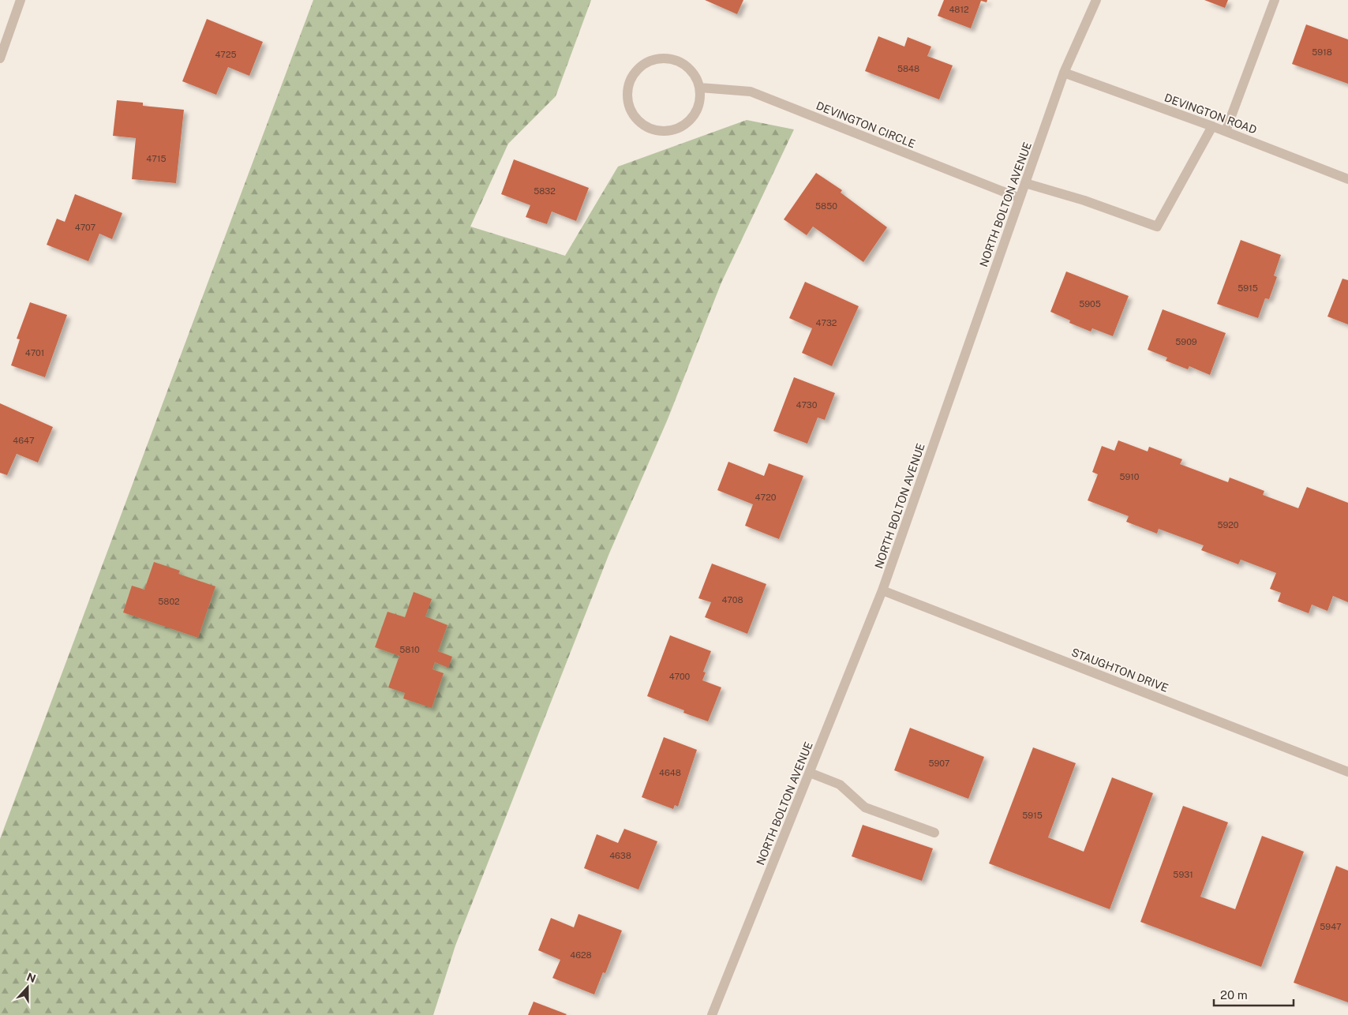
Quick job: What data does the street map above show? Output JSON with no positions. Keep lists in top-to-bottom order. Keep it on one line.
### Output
{"streets":{"street":["DEVINGTON ROAD","DEVINGTON CIRCLE","NORTH BOLTON AVENUE","STAUGHTON DRIVE"]},"crossings":[["DEVINGTON ROAD","NORTH BOLTON AVENUE"],["DEVINGTON CIRCLE","NORTH BOLTON AVENUE"],["NORTH BOLTON AVENUE","STAUGHTON DRIVE"]],"house_numbers":["4812","5918","4725","5848","4715","5832","5850","4707","5915","5905","4732","5909","4701","4730","4647","5910","4720","5920","4708","5802","5810","4700","5907","4648","5915","4638","5931","5947","4628"],"scale_bar":"20 m","north":"top"}
